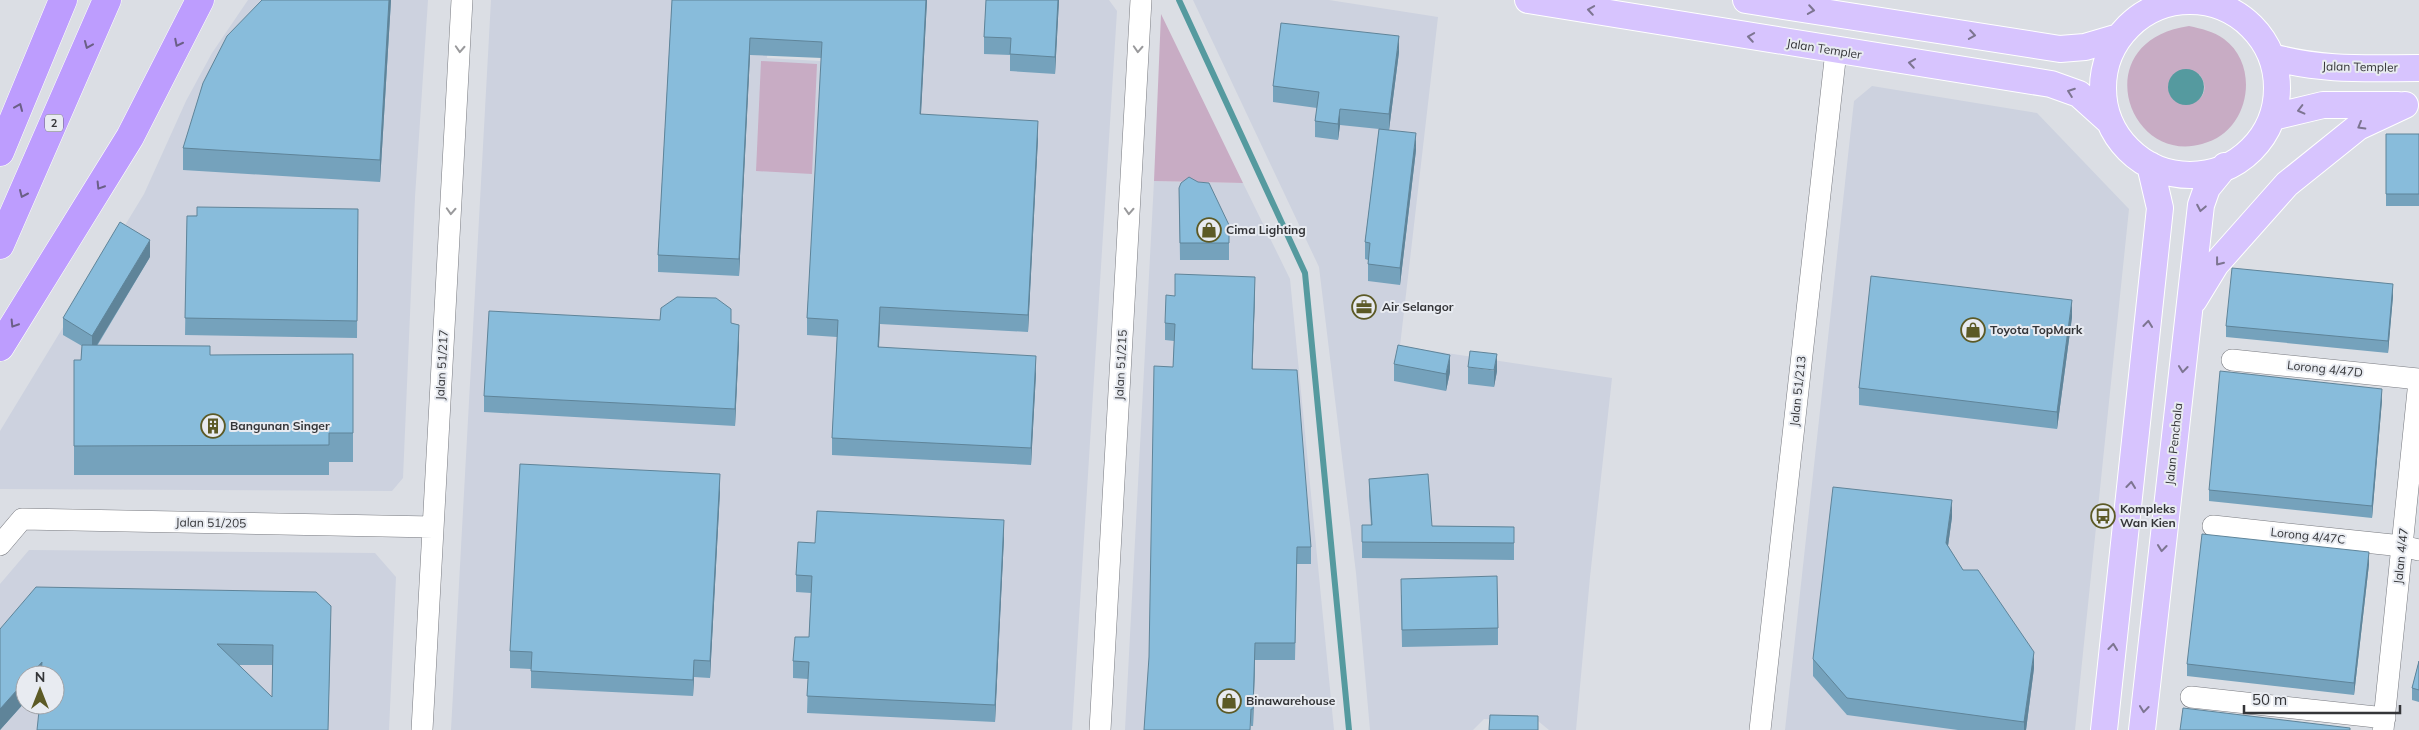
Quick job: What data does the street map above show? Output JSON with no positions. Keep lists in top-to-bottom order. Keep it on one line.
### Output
{"streets":{"highway":["2"],"main road":["Jalan Templer","Jalan Penchala"],"street":["Jalan 51/217","Jalan 51/215","Lorong 4/47D","Jalan 51/213","Jalan 51/205","Lorong 4/47C","Jalan 4/47"]},"crossings":[["Jalan Templer","Jalan 51/213"],["Jalan Templer","Jalan Penchala"],["Jalan 51/217","Jalan 51/205"],["Lorong 4/47D","Jalan 4/47"],["Lorong 4/47C","Jalan 4/47"]],"one_way":["Jalan 51/217","Jalan 51/215"],"places":{"shop":["Cima Lighting","Toyota TopMark","Binawarehouse"],"office":["Air Selangor"],"building":["Bangunan Singer"],"bus stop":["Kompleks Wan Kien"]},"scale_bar":"50 m","north":"top"}
